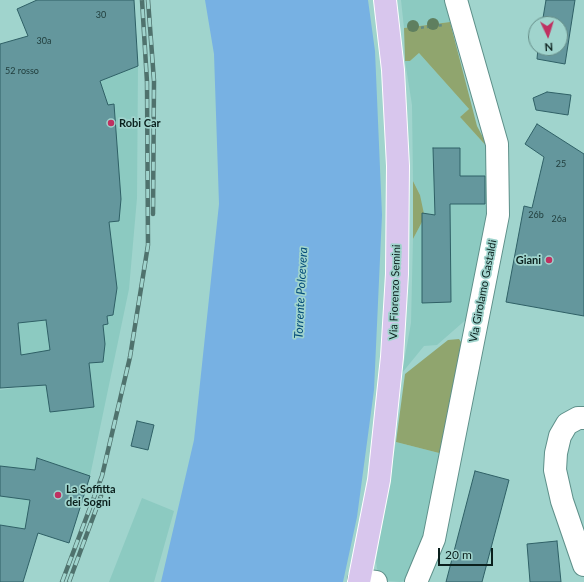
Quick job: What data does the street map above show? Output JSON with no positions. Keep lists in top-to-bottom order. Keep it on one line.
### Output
{"streets":{"main road":["Via Fiorenzo Semini"],"street":["Via Girolamo Gastaldi"]},"water":["Torrente Polcevera"],"places":["Robi Car","Giani","La Soffitta dei Sogni"],"house_numbers":["30","30a","52 rosso","25","26b","26a"],"scale_bar":"20 m","north":"bottom"}
